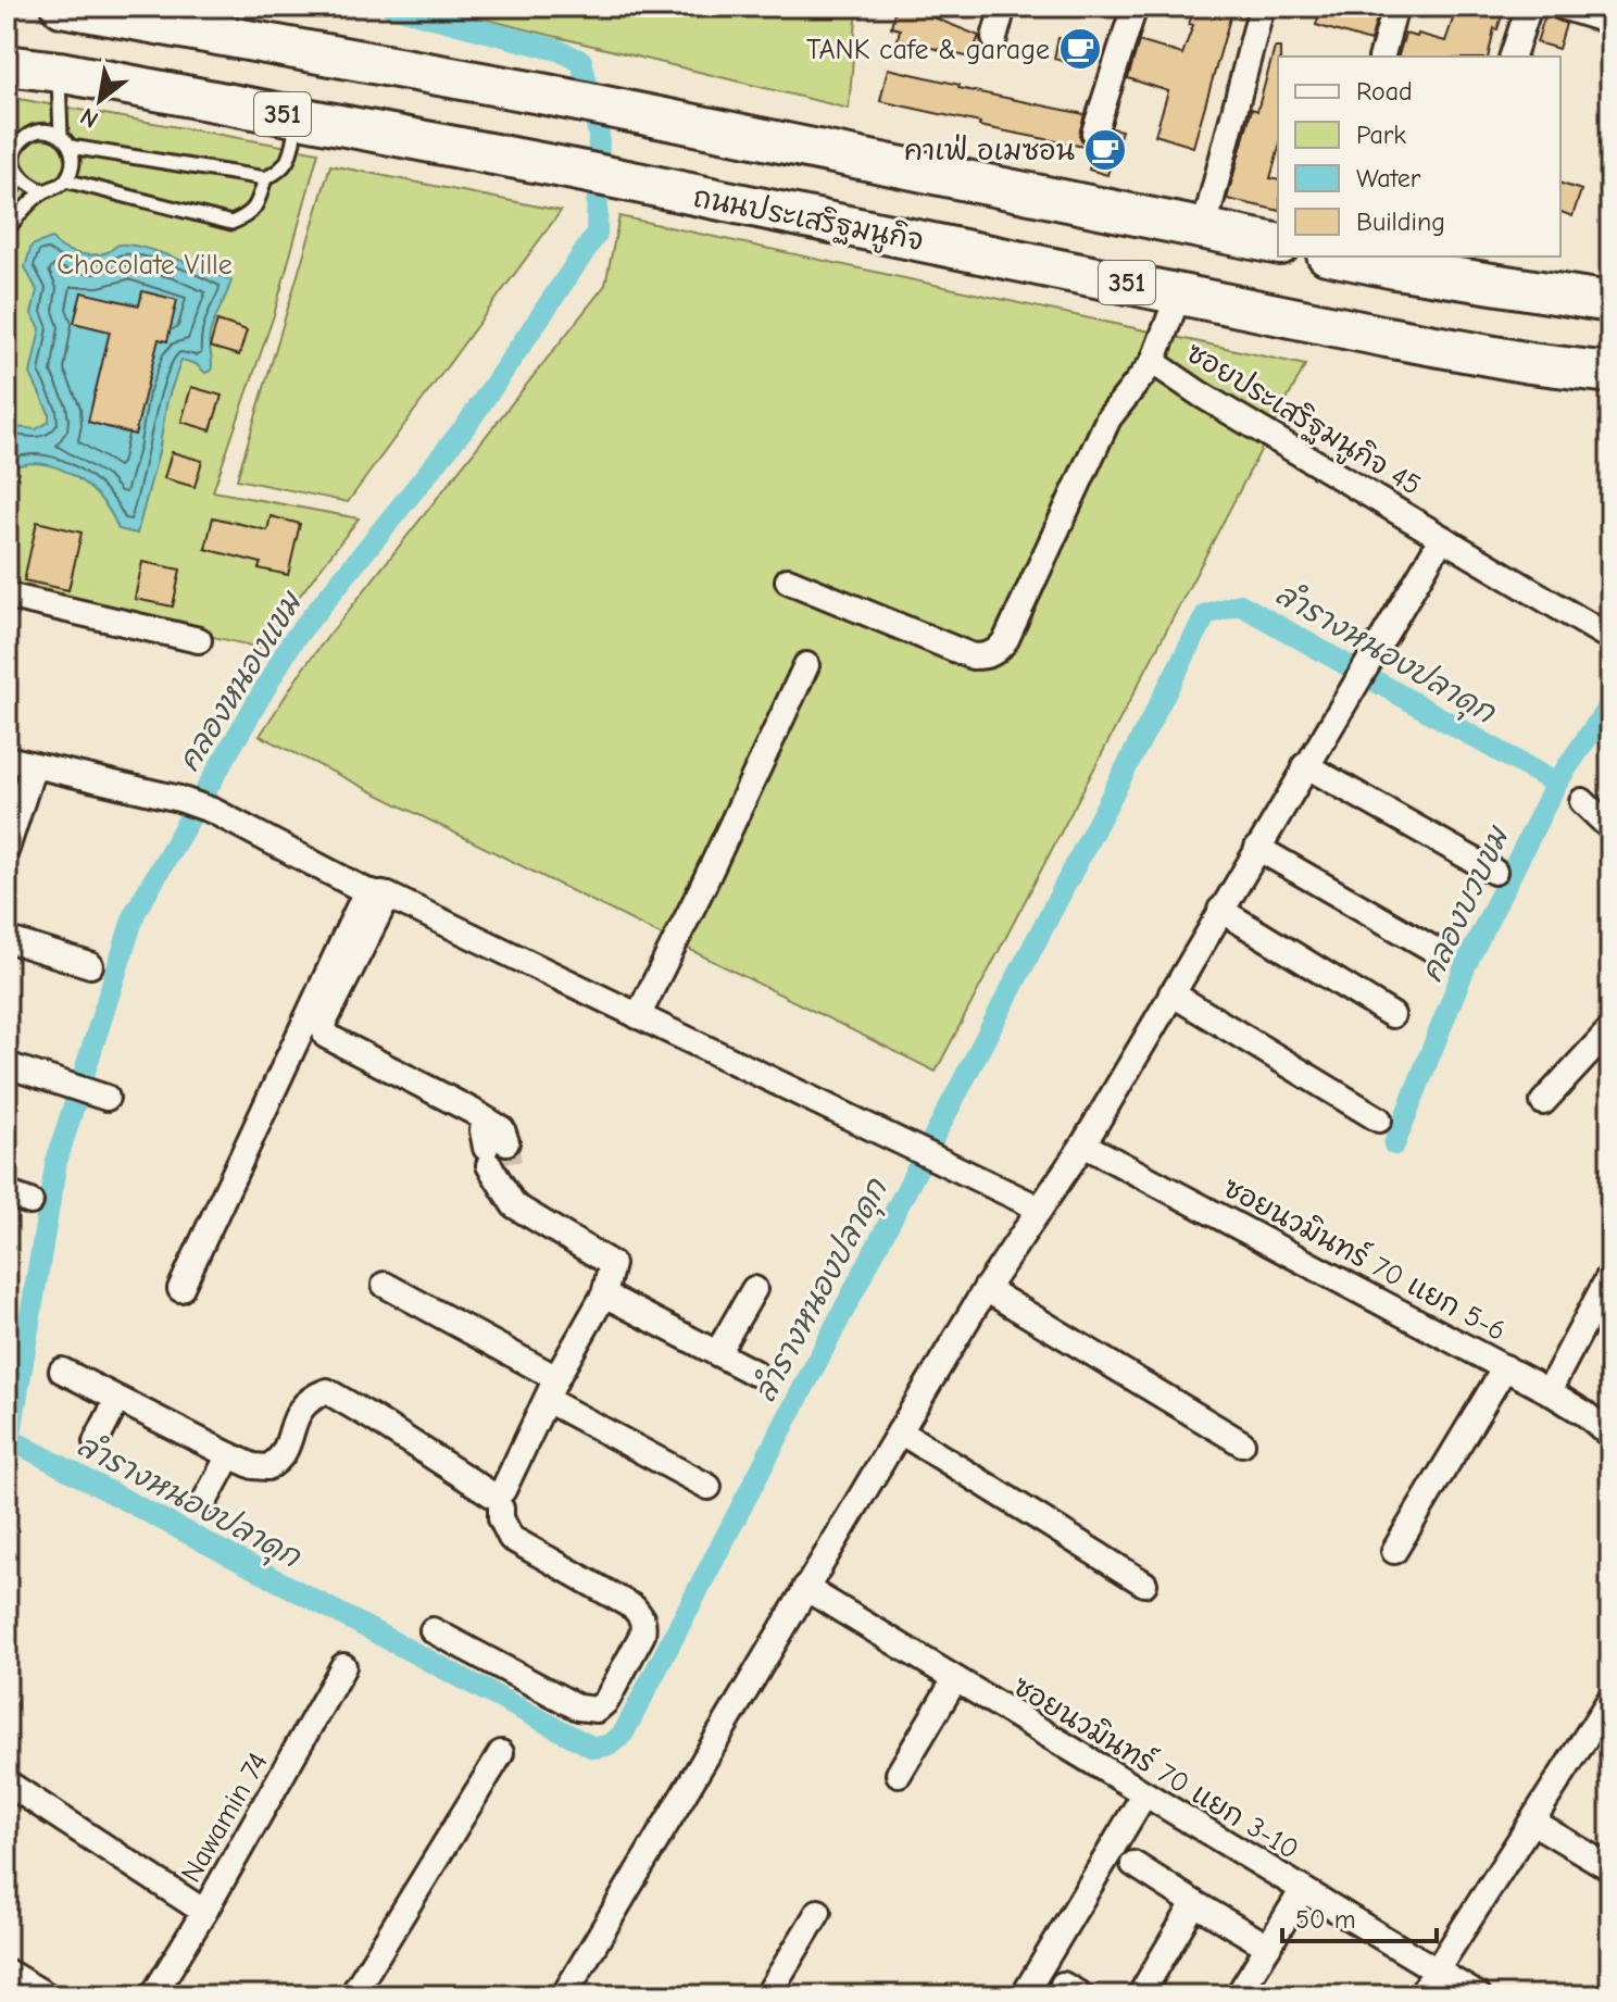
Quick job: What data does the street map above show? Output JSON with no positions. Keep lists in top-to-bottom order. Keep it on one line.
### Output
{"streets":{"main road":["351","ถนนประเสริฐมนูกิจ"],"street":["ซอยประเสริฐมนูกิจ 45","ซอยนวมินทร์ 70 แยก 5-6","ซอยนวมินทร์ 70 แยก 3-10","Nawamin 74"]},"crossings":[["ถนนประเสริฐมนูกิจ","ซอยประเสริฐมนูกิจ 45"]],"water":["ลำรางหนองปลาดุก","คลองหนองแขม","คลองบวบขม"],"parks":["Chocolate Ville"],"places":{"cafe":["TANK cafe & garage","คาเฟ่ อเมซอน"]},"legend":["Road","Park","Water","Building"],"scale_bar":"50 m","north":"bottom left"}
